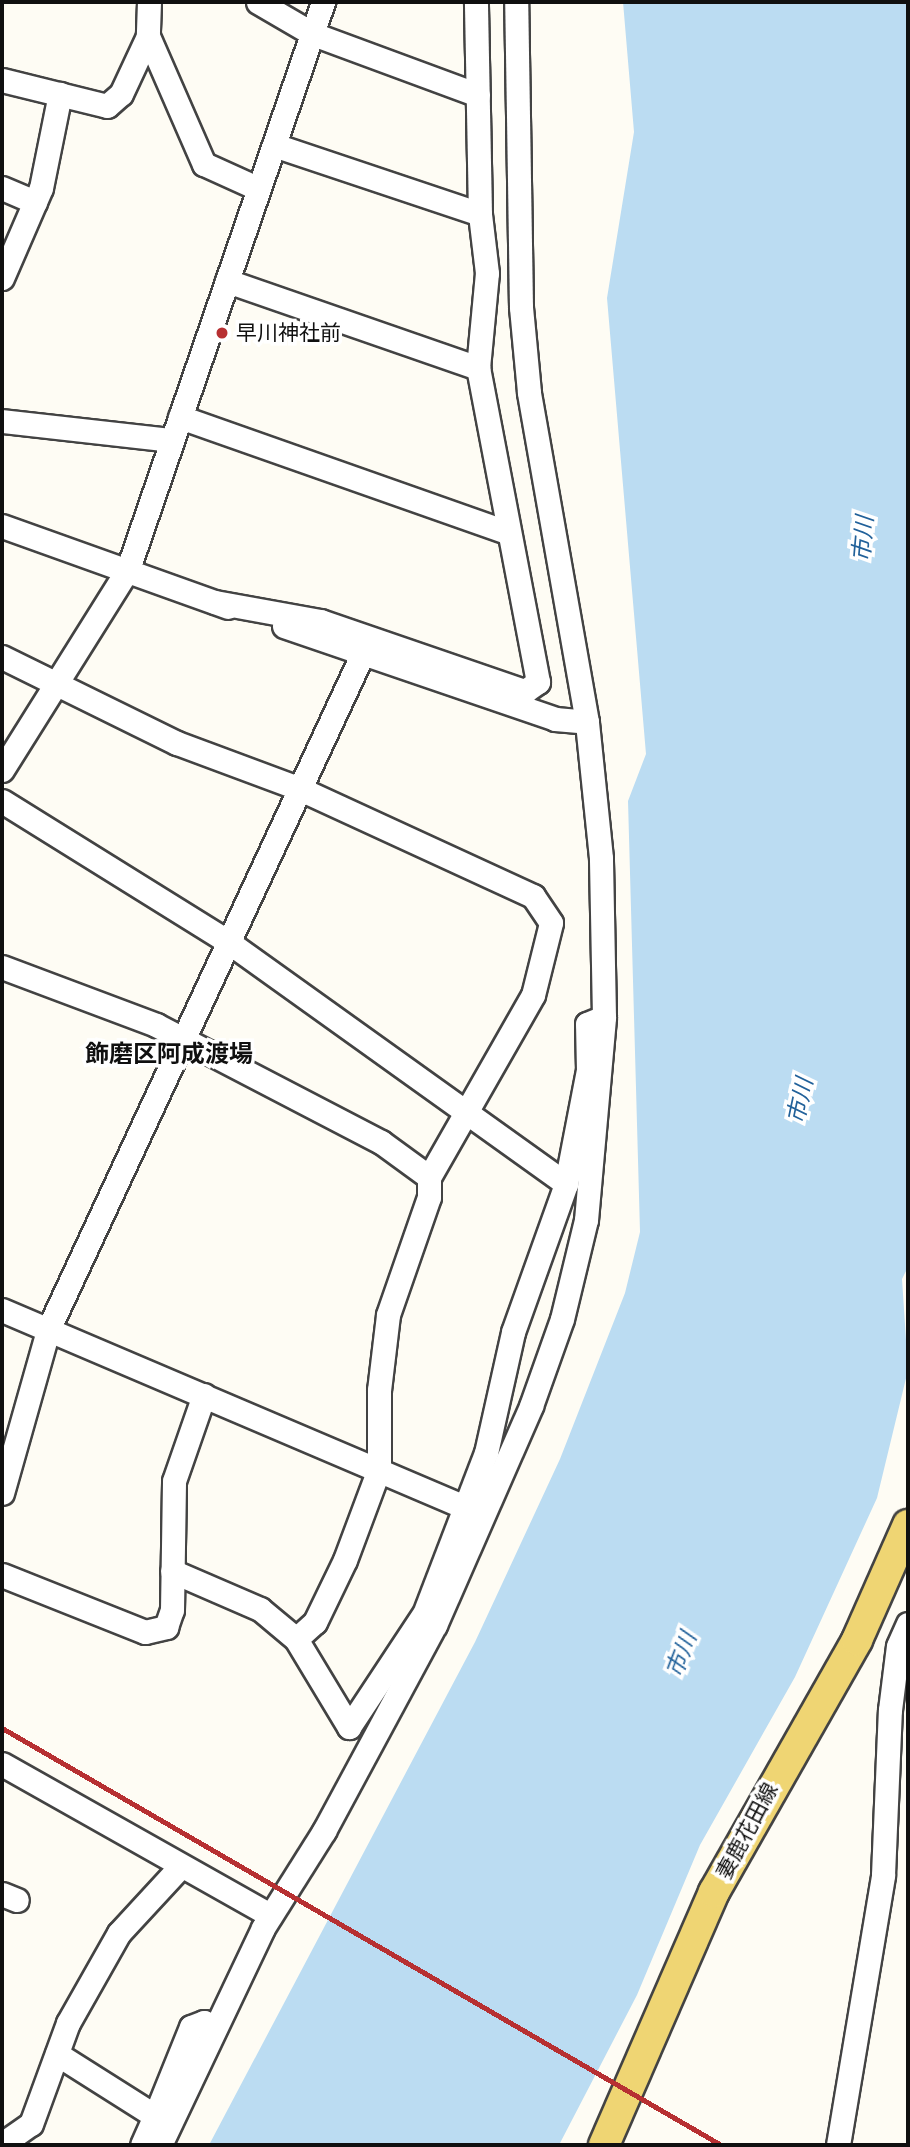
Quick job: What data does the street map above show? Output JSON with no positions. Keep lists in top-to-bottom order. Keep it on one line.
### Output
{"streets":{"main road":["妻鹿花田線"]},"districts":["飾磨区阿成渡場"],"water":["市川"],"places":["早川神社前"]}
